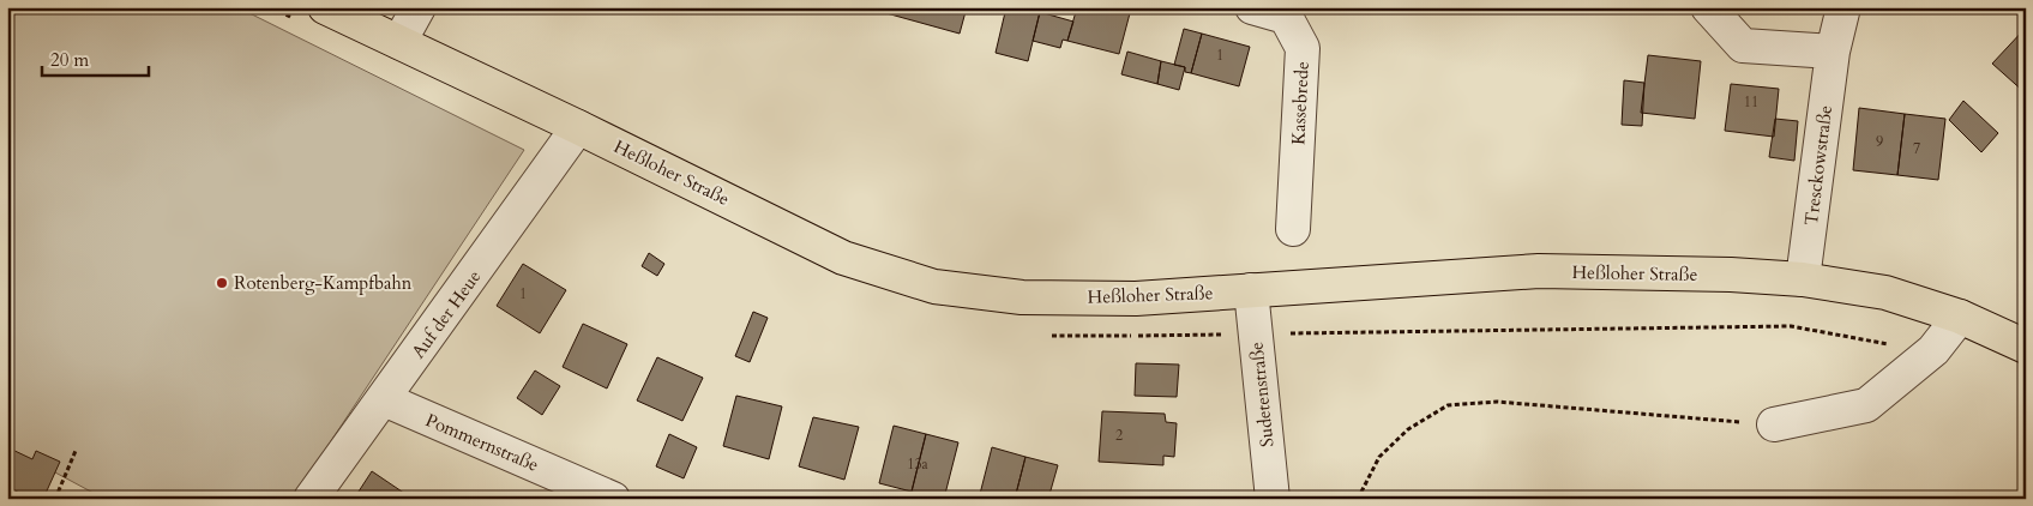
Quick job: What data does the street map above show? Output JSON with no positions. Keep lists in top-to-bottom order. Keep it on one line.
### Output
{"streets":{"main road":["Heßloher Straße"],"street":["Kassebrede","Tresckowstraße","Auf der Heue","Sudetenstraße","Pommernstraße"]},"crossings":[["Tresckowstraße","Heßloher Straße"],["Heßloher Straße","Auf der Heue"],["Heßloher Straße","Sudetenstraße"],["Auf der Heue","Pommernstraße"]],"places":["Rotenberg-Kampfbahn"],"house_numbers":["1","11","9","7","1","2","13a"],"scale_bar":"20 m"}
